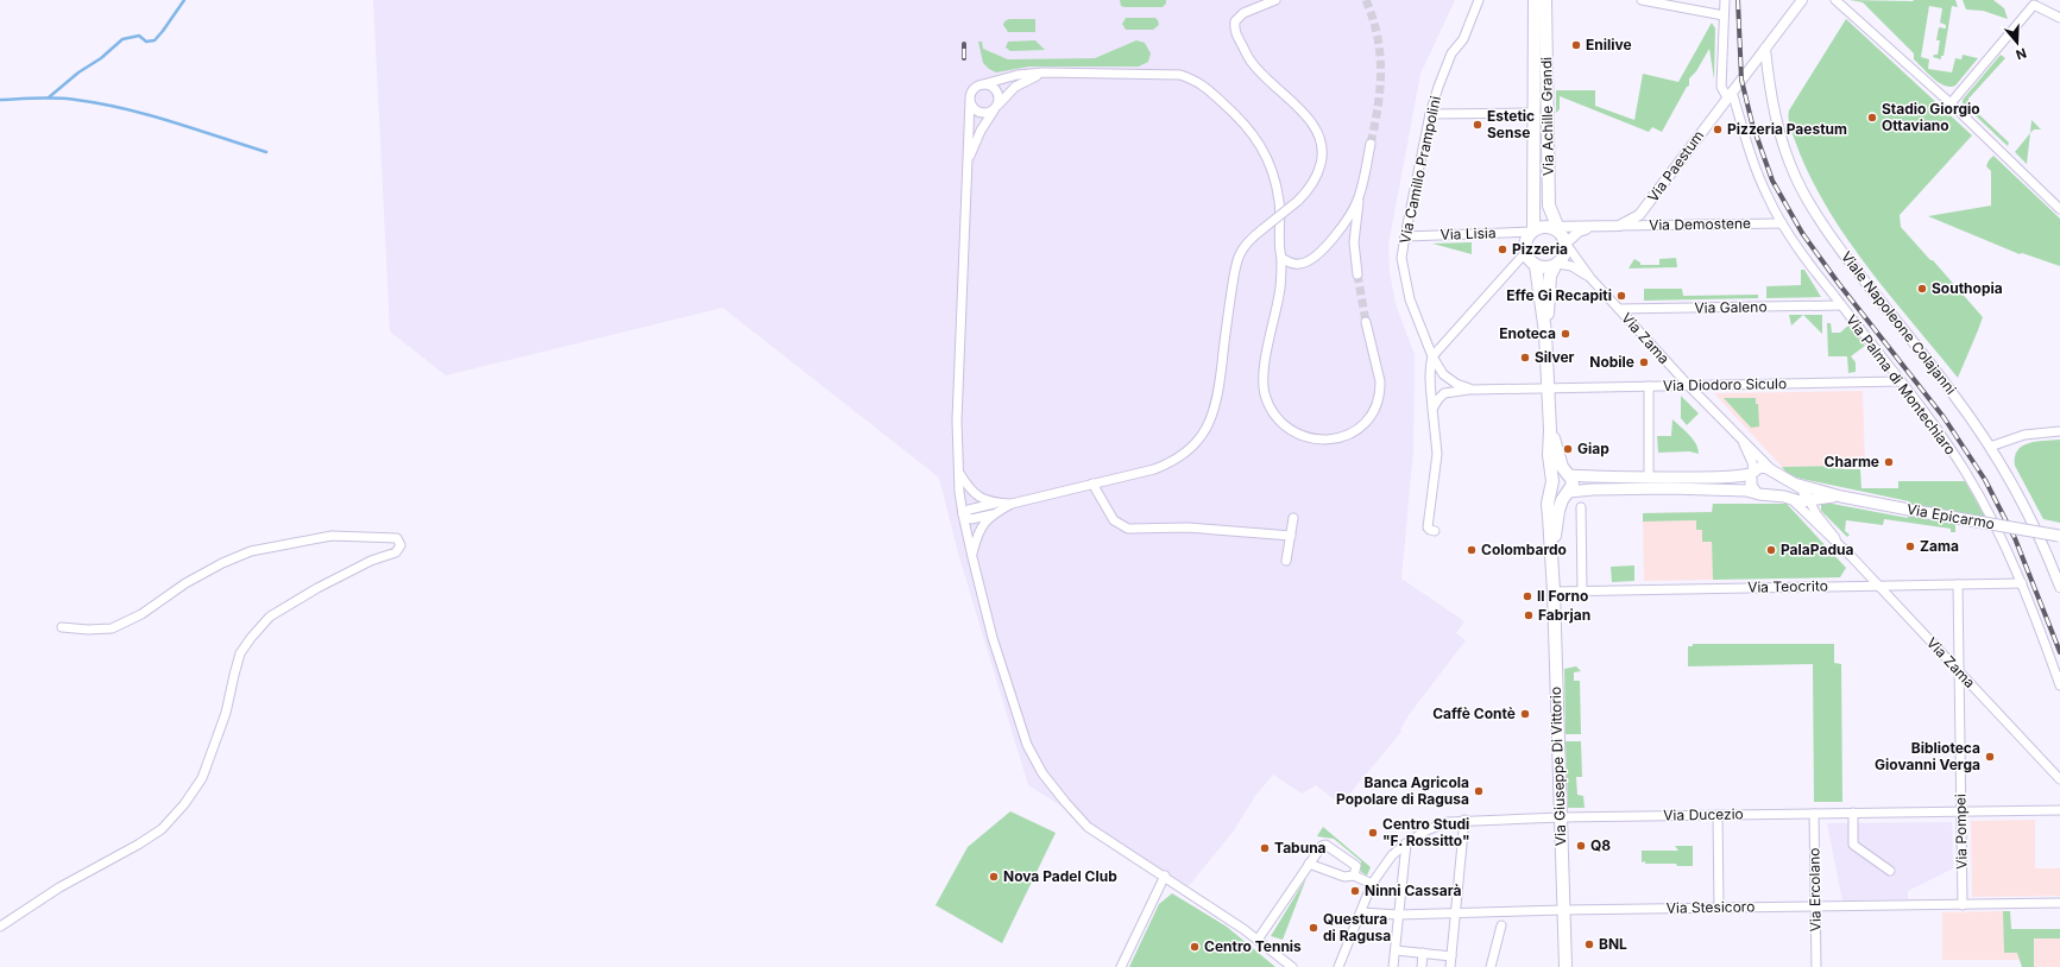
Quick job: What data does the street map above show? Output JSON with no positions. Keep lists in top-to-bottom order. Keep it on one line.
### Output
{"streets":{"main road":["Via Achille Grandi","Via Epicarmo","Via Giuseppe Di Vittorio"],"street":["Via Paestum","Via Camillo Prampolini","Via Demostene","Via Lisia","Via Galeno","Viale Napoleone Colajanni","Via Zama","Via Diodoro Siculo","Via Palma di Montechiaro","Via Teocrito","Via Ducezio","Via Pompei","Via Ercolano","Via Stesicoro"]},"crossings":[["Via Achille Grandi","Via Lisia"],["Via Paestum","Via Demostene"],["Via Paestum","Viale Napoleone Colajanni"],["Via Paestum","Via Palma di Montechiaro"],["Via Camillo Prampolini","Via Lisia"],["Via Camillo Prampolini","Via Diodoro Siculo"],["Via Demostene","Via Palma di Montechiaro"],["Via Galeno","Via Zama"],["Via Galeno","Via Palma di Montechiaro"],["Via Zama","Via Diodoro Siculo"],["Via Zama","Via Teocrito"],["Via Zama","Via Pompei"],["Via Diodoro Siculo","Via Palma di Montechiaro"],["Via Palma di Montechiaro","Via Teocrito"],["Via Teocrito","Via Giuseppe Di Vittorio"],["Via Teocrito","Via Pompei"],["Via Giuseppe Di Vittorio","Via Ducezio"],["Via Giuseppe Di Vittorio","Via Stesicoro"],["Via Ducezio","Via Pompei"],["Via Ducezio","Via Ercolano"],["Via Ducezio","Via Stesicoro"],["Via Pompei","Via Stesicoro"],["Via Ercolano","Via Stesicoro"]],"places":["Enilive","Stadio Giorgio Ottaviano","Estetic Sense","Pizzeria Paestum","Pizzeria","Southopia","Effe Gi Recapiti","Enoteca","Silver","Nobile","Giap","Charme","Zama","Colombardo","PalaPadua","Il Forno","Fabrjan","Caffè Contè","Biblioteca Giovanni Verga","Banca Agricola Popolare di Ragusa","Centro Studi \"F. Rossitto\"","Q8","Tabuna","Nova Padel Club","Ninni Cassarà","Questura di Ragusa","BNL","Centro Tennis"],"north":"bottom"}
